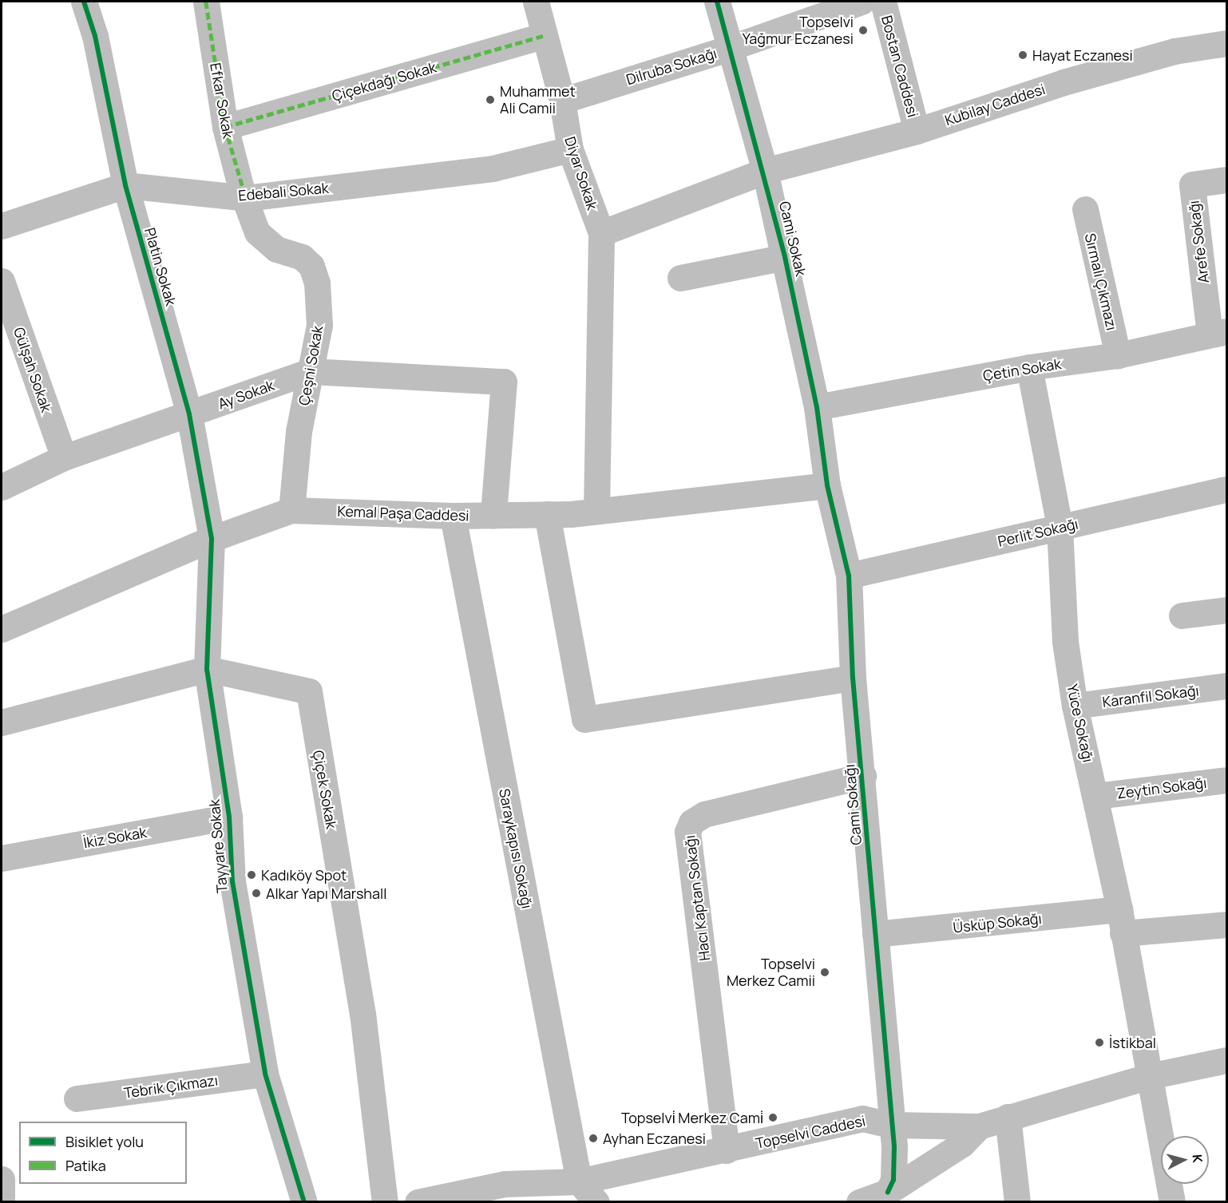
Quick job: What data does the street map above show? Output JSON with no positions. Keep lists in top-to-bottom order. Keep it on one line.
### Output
{"streets":{"street":["Dilruba Sokağı","Bostan Caddesi","Çiçekdağı Sokak","Efkar Sokak","Kubilay Caddesi","Diyar Sokak","Edebali Sokak","Cami Sokak","Arefe Sokağı","Platin Sokak","Sırmalı Çıkmazı","Çeşni Sokak","Gülşah Sokak","Çetin Sokak","Ay Sokak","Kemal Paşa Caddesi","Perlit Sokağı","Karanfil Sokağı","Yüce Sokağı","Zeytin Sokağı","Çiçek Sokak","Cami Sokağı","İkiz Sokak","Tayyare Sokak","Saraykapısı Sokağı","Hacı Kaptan Sokağı","Üsküp Sokağı","Tebrik Çıkmazı","Topselvi Caddesi"]},"crossings":[["Dilruba Sokağı","Diyar Sokak"],["Dilruba Sokağı","Cami Sokak"],["Bostan Caddesi","Kubilay Caddesi"],["Çiçekdağı Sokak","Efkar Sokak"],["Çiçekdağı Sokak","Diyar Sokak"],["Efkar Sokak","Edebali Sokak"],["Efkar Sokak","Çeşni Sokak"],["Kubilay Caddesi","Diyar Sokak"],["Kubilay Caddesi","Cami Sokak"],["Diyar Sokak","Edebali Sokak"],["Edebali Sokak","Platin Sokak"],["Edebali Sokak","Çeşni Sokak"],["Cami Sokak","Çetin Sokak"],["Cami Sokak","Kemal Paşa Caddesi"],["Cami Sokak","Cami Sokağı"],["Arefe Sokağı","Çetin Sokak"],["Platin Sokak","Ay Sokak"],["Platin Sokak","Kemal Paşa Caddesi"],["Platin Sokak","Tayyare Sokak"],["Sırmalı Çıkmazı","Çetin Sokak"],["Çeşni Sokak","Ay Sokak"],["Çeşni Sokak","Kemal Paşa Caddesi"],["Gülşah Sokak","Ay Sokak"],["Çetin Sokak","Yüce Sokağı"],["Ay Sokak","Kemal Paşa Caddesi"],["Kemal Paşa Caddesi","Cami Sokağı"],["Kemal Paşa Caddesi","Tayyare Sokak"],["Kemal Paşa Caddesi","Saraykapısı Sokağı"],["Perlit Sokağı","Yüce Sokağı"],["Perlit Sokağı","Cami Sokağı"],["Karanfil Sokağı","Yüce Sokağı"],["Yüce Sokağı","Zeytin Sokağı"],["Yüce Sokağı","Üsküp Sokağı"],["Yüce Sokağı","Topselvi Caddesi"],["Çiçek Sokak","Tayyare Sokak"],["Cami Sokağı","Hacı Kaptan Sokağı"],["Cami Sokağı","Üsküp Sokağı"],["Cami Sokağı","Topselvi Caddesi"],["İkiz Sokak","Tayyare Sokak"],["Tayyare Sokak","Tebrik Çıkmazı"],["Saraykapısı Sokağı","Topselvi Caddesi"],["Hacı Kaptan Sokağı","Topselvi Caddesi"]],"places":["Topselvi Yağmur Eczanesi","Hayat Eczanesi","Muhammet Ali Camii","Kadıköy Spot","Alkar Yapı Marshall","Topselvi Merkez Camii","İstikbal","Topselvi̇ Merkez Cami̇","Ayhan Eczanesi"],"legend":["Bisiklet yolu","Patika"],"north":"right"}
